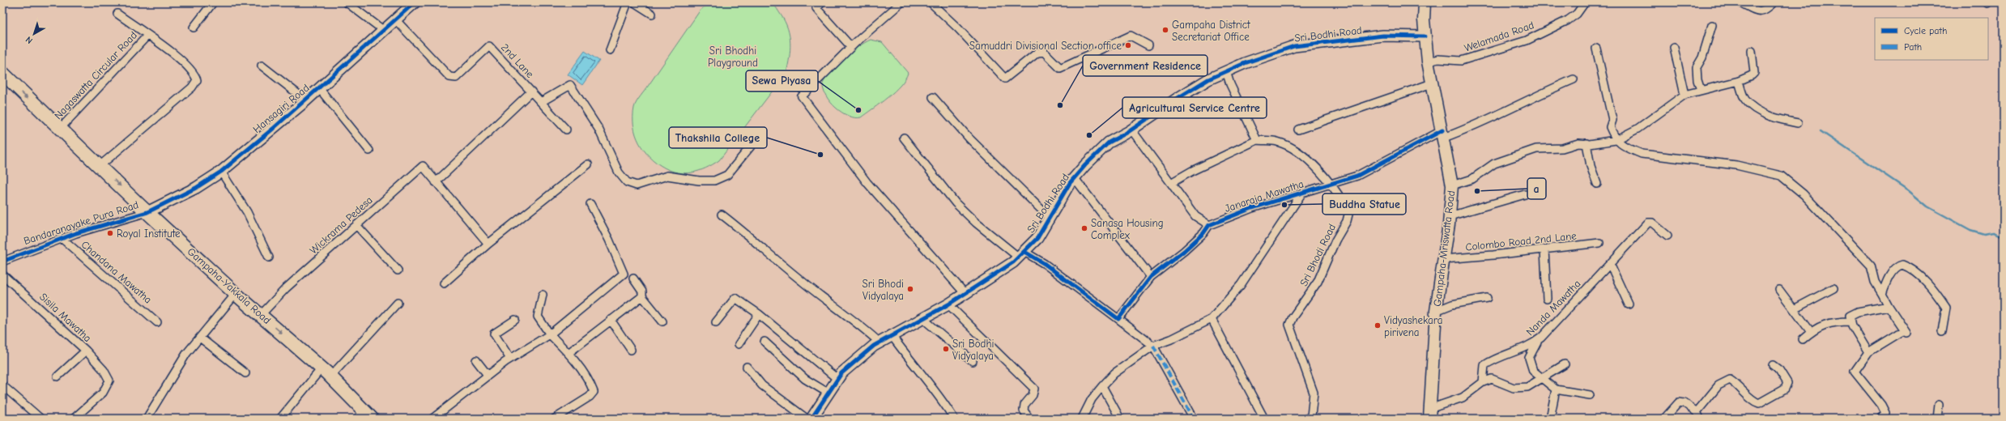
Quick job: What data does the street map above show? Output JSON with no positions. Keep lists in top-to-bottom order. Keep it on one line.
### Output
{"streets":{"highway":["Gampaha-Yakkala Road"],"main road":["Gampaha-Mriswatta Road"],"street":["Sri Bodhi Road","Welamada Road","2nd Lane","Nagaswatta Circular Road","Hansagiri Road","Janaraja Mawatha","Bandaranayake Pura Road","Wickrama Pedesa","Colombo Road 2nd Lane","Sri Bhodi Road","Chandana Mawatha","Nanda Mawatha","Sisila Mawatha"]},"crossings":[["Sri Bodhi Road","Gampaha-Mriswatta Road"],["Welamada Road","Gampaha-Mriswatta Road"],["2nd Lane","Hansagiri Road"],["Nagaswatta Circular Road","Gampaha-Yakkala Road"],["Hansagiri Road","Bandaranayake Pura Road"],["Hansagiri Road","Gampaha-Yakkala Road"],["Janaraja Mawatha","Gampaha-Mriswatta Road"],["Janaraja Mawatha","Sri Bhodi Road"],["Bandaranayake Pura Road","Chandana Mawatha"],["Bandaranayake Pura Road","Gampaha-Yakkala Road"],["Wickrama Pedesa","Gampaha-Yakkala Road"],["Colombo Road 2nd Lane","Gampaha-Mriswatta Road"]],"one_way":["Gampaha-Yakkala Road"],"parks":["Sri Bhodhi Playground"],"places":["Gampaha District Secretariat Office","Samuddri Divisional Section office","Government Residence","Sewa Piyasa","Agricultural Service Centre","Thakshila College","a","Buddha Statue","Sanasa Housing Complex","Royal Institute","Sri Bhodi Vidyalaya","Vidyashekara pirivena","Sri Bodhi Vidyalaya"],"legend":["Cycle path","Path"],"north":"bottom left"}
